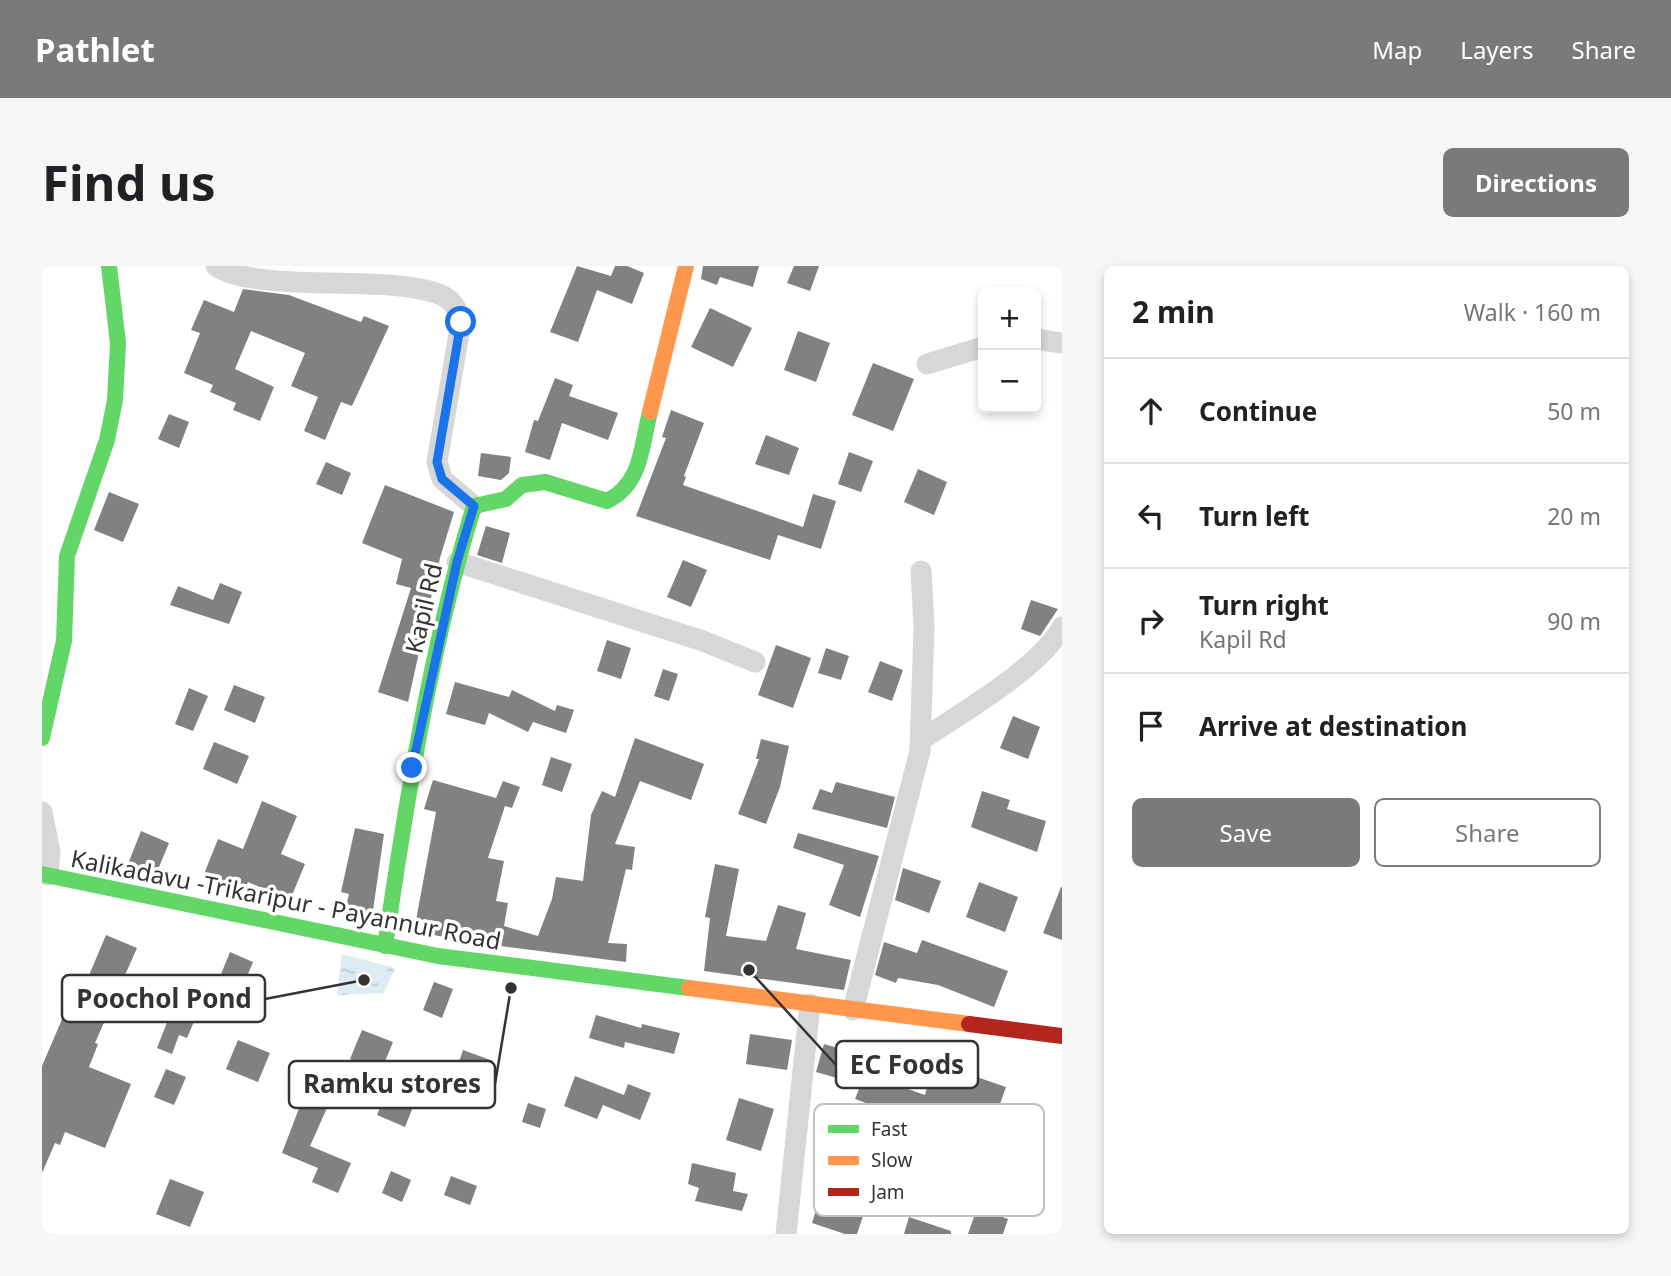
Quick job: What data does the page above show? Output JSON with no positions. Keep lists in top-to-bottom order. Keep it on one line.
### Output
{"streets":{"street":["Kapil Rd","Kalikadavu -Trikaripur - Payannur Road"]},"crossings":[["Kapil Rd","Kalikadavu -Trikaripur - Payannur Road"]],"places":["EC Foods","Poochol Pond","Ramku stores"],"legend":["Fast","Slow","Jam"],"page":{"header":"Pathlet","nav":["Map","Layers","Share"],"buttons":["Directions",["Save","Share"]],"title":"Find us","heading":["2 min","Walk · 160 m"],"map_buttons":["+","−"],"list":[["Continue","50 m"],["Turn left","20 m"],["Turn right","Kapil Rd","90 m"],"Arrive at destination"]}}
